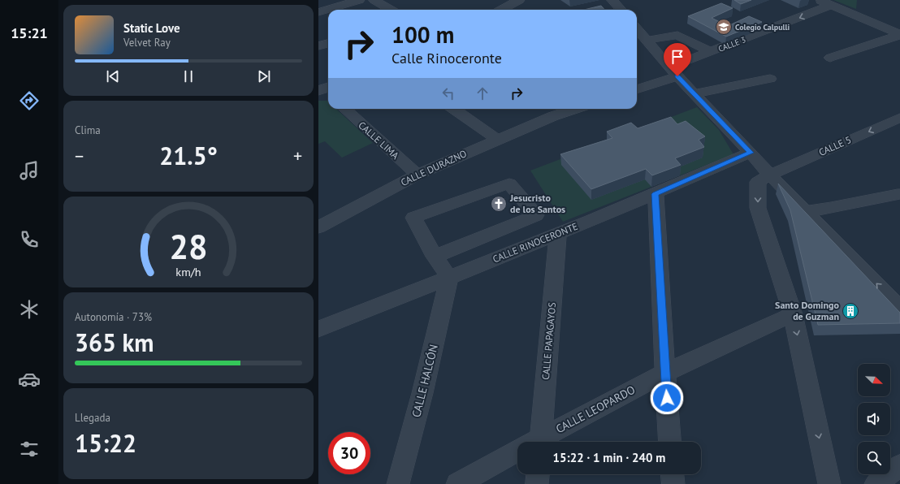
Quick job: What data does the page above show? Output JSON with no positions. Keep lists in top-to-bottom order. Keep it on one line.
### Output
{"streets":{"street":["CALLE 3","CALLE LIMA","CALLE 5","CALLE DURAZNO","CALLE RINOCERONTE","CALLE PAPAGAYOS","CALLE HALCÓN","CALLE LEOPARDO"]},"crossings":[["CALLE LIMA","CALLE DURAZNO"],["CALLE 5","CALLE LEOPARDO"],["CALLE RINOCERONTE","CALLE PAPAGAYOS"],["CALLE RINOCERONTE","CALLE HALCÓN"]],"places":{"school or university":["Colegio Calpulli"],"church":["Jesucristo de los Santos"],"building":["Santo Domingo de Guzman"]},"north":"bottom right","page":{"tabs":"15:21","turn":["100 m","Calle Rinoceronte"],"song":["Static Love","Velvet Ray"],"tile":["Clima",["Autonomía · 73%","365 km"],["Llegada","15:22"]],"heat":["−","21.5°","+"],"limit":"30","trip":"15:22 · 1 min · 240 m","gauge":["28","km/h"]}}
